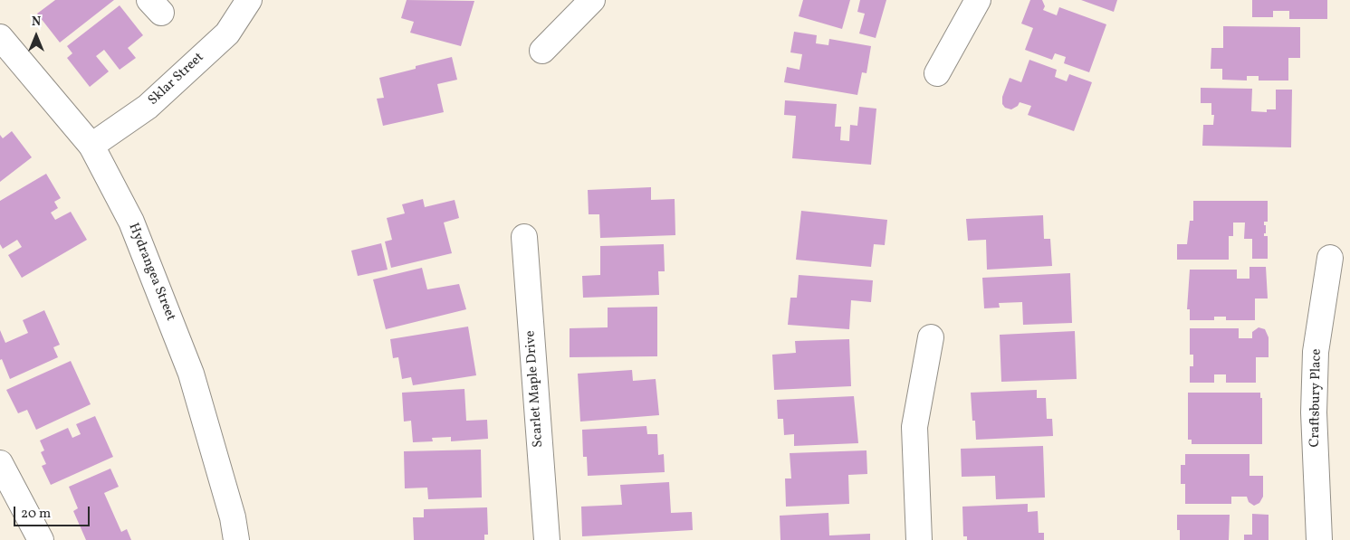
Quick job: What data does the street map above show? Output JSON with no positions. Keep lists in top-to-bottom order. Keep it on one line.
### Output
{"streets":{"street":["Sklar Street","Hydrangea Street","Scarlet Maple Drive","Craftsbury Place"]},"crossings":[["Sklar Street","Hydrangea Street"]],"scale_bar":"20 m","north":"top"}
